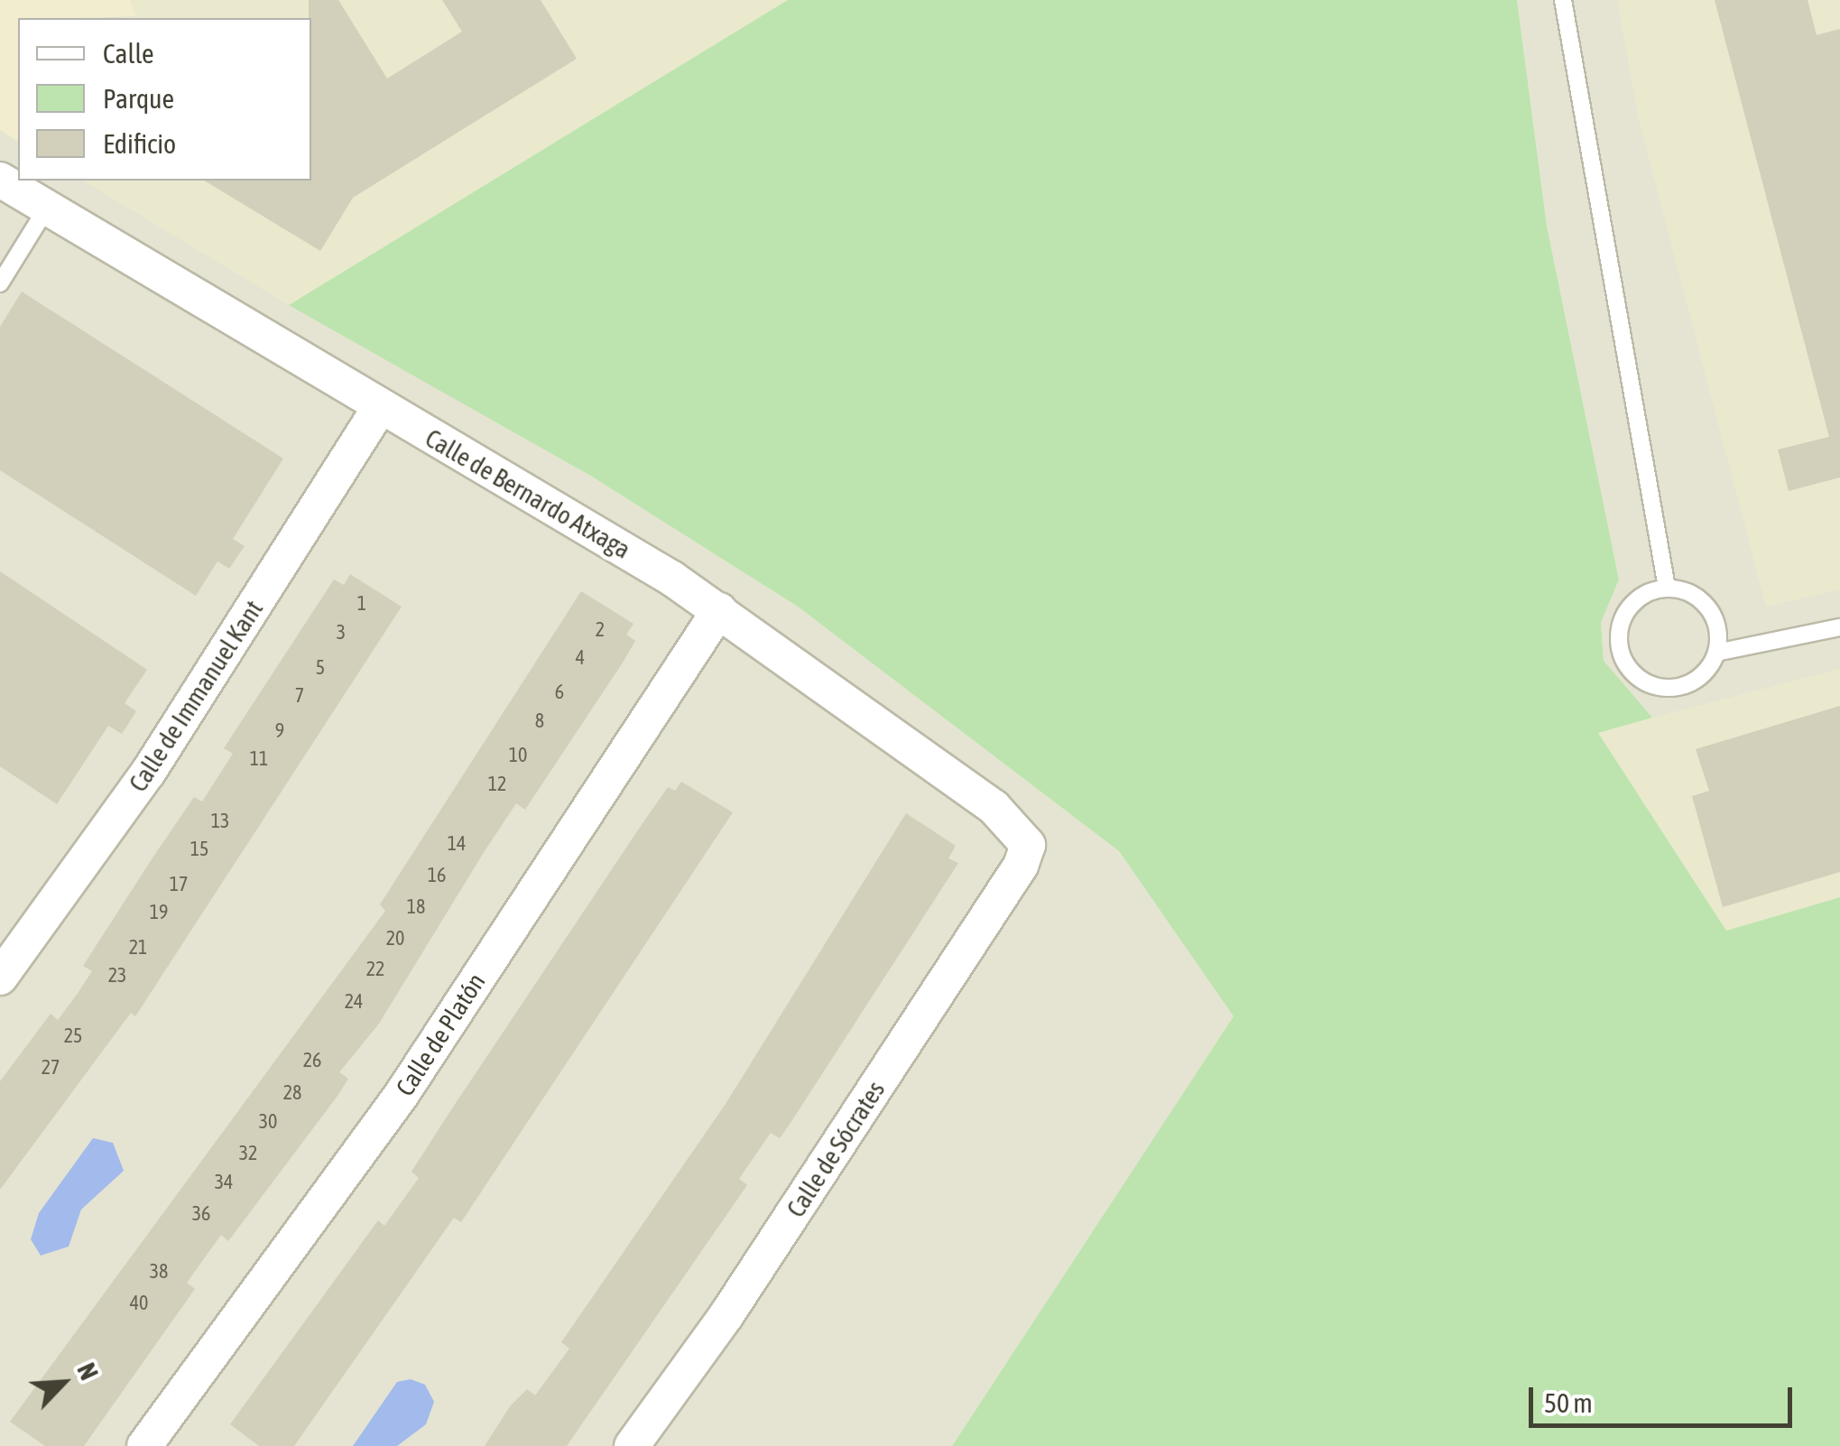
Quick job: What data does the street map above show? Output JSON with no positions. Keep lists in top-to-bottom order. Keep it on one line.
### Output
{"streets":{"street":["Calle de Bernardo Atxaga","Calle de Immanuel Kant","Calle de Platón","Calle de Sócrates"]},"crossings":[["Calle de Bernardo Atxaga","Calle de Immanuel Kant"],["Calle de Bernardo Atxaga","Calle de Platón"],["Calle de Bernardo Atxaga","Calle de Sócrates"]],"house_numbers":["1","2","3","4","5","6","7","8","9","10","11","12","13","14","15","16","17","18","19","20","21","22","23","24","25","26","27","28","30","32","34","36","38","40"],"legend":["Calle","Parque","Edificio"],"scale_bar":"50 m","north":"top right"}
